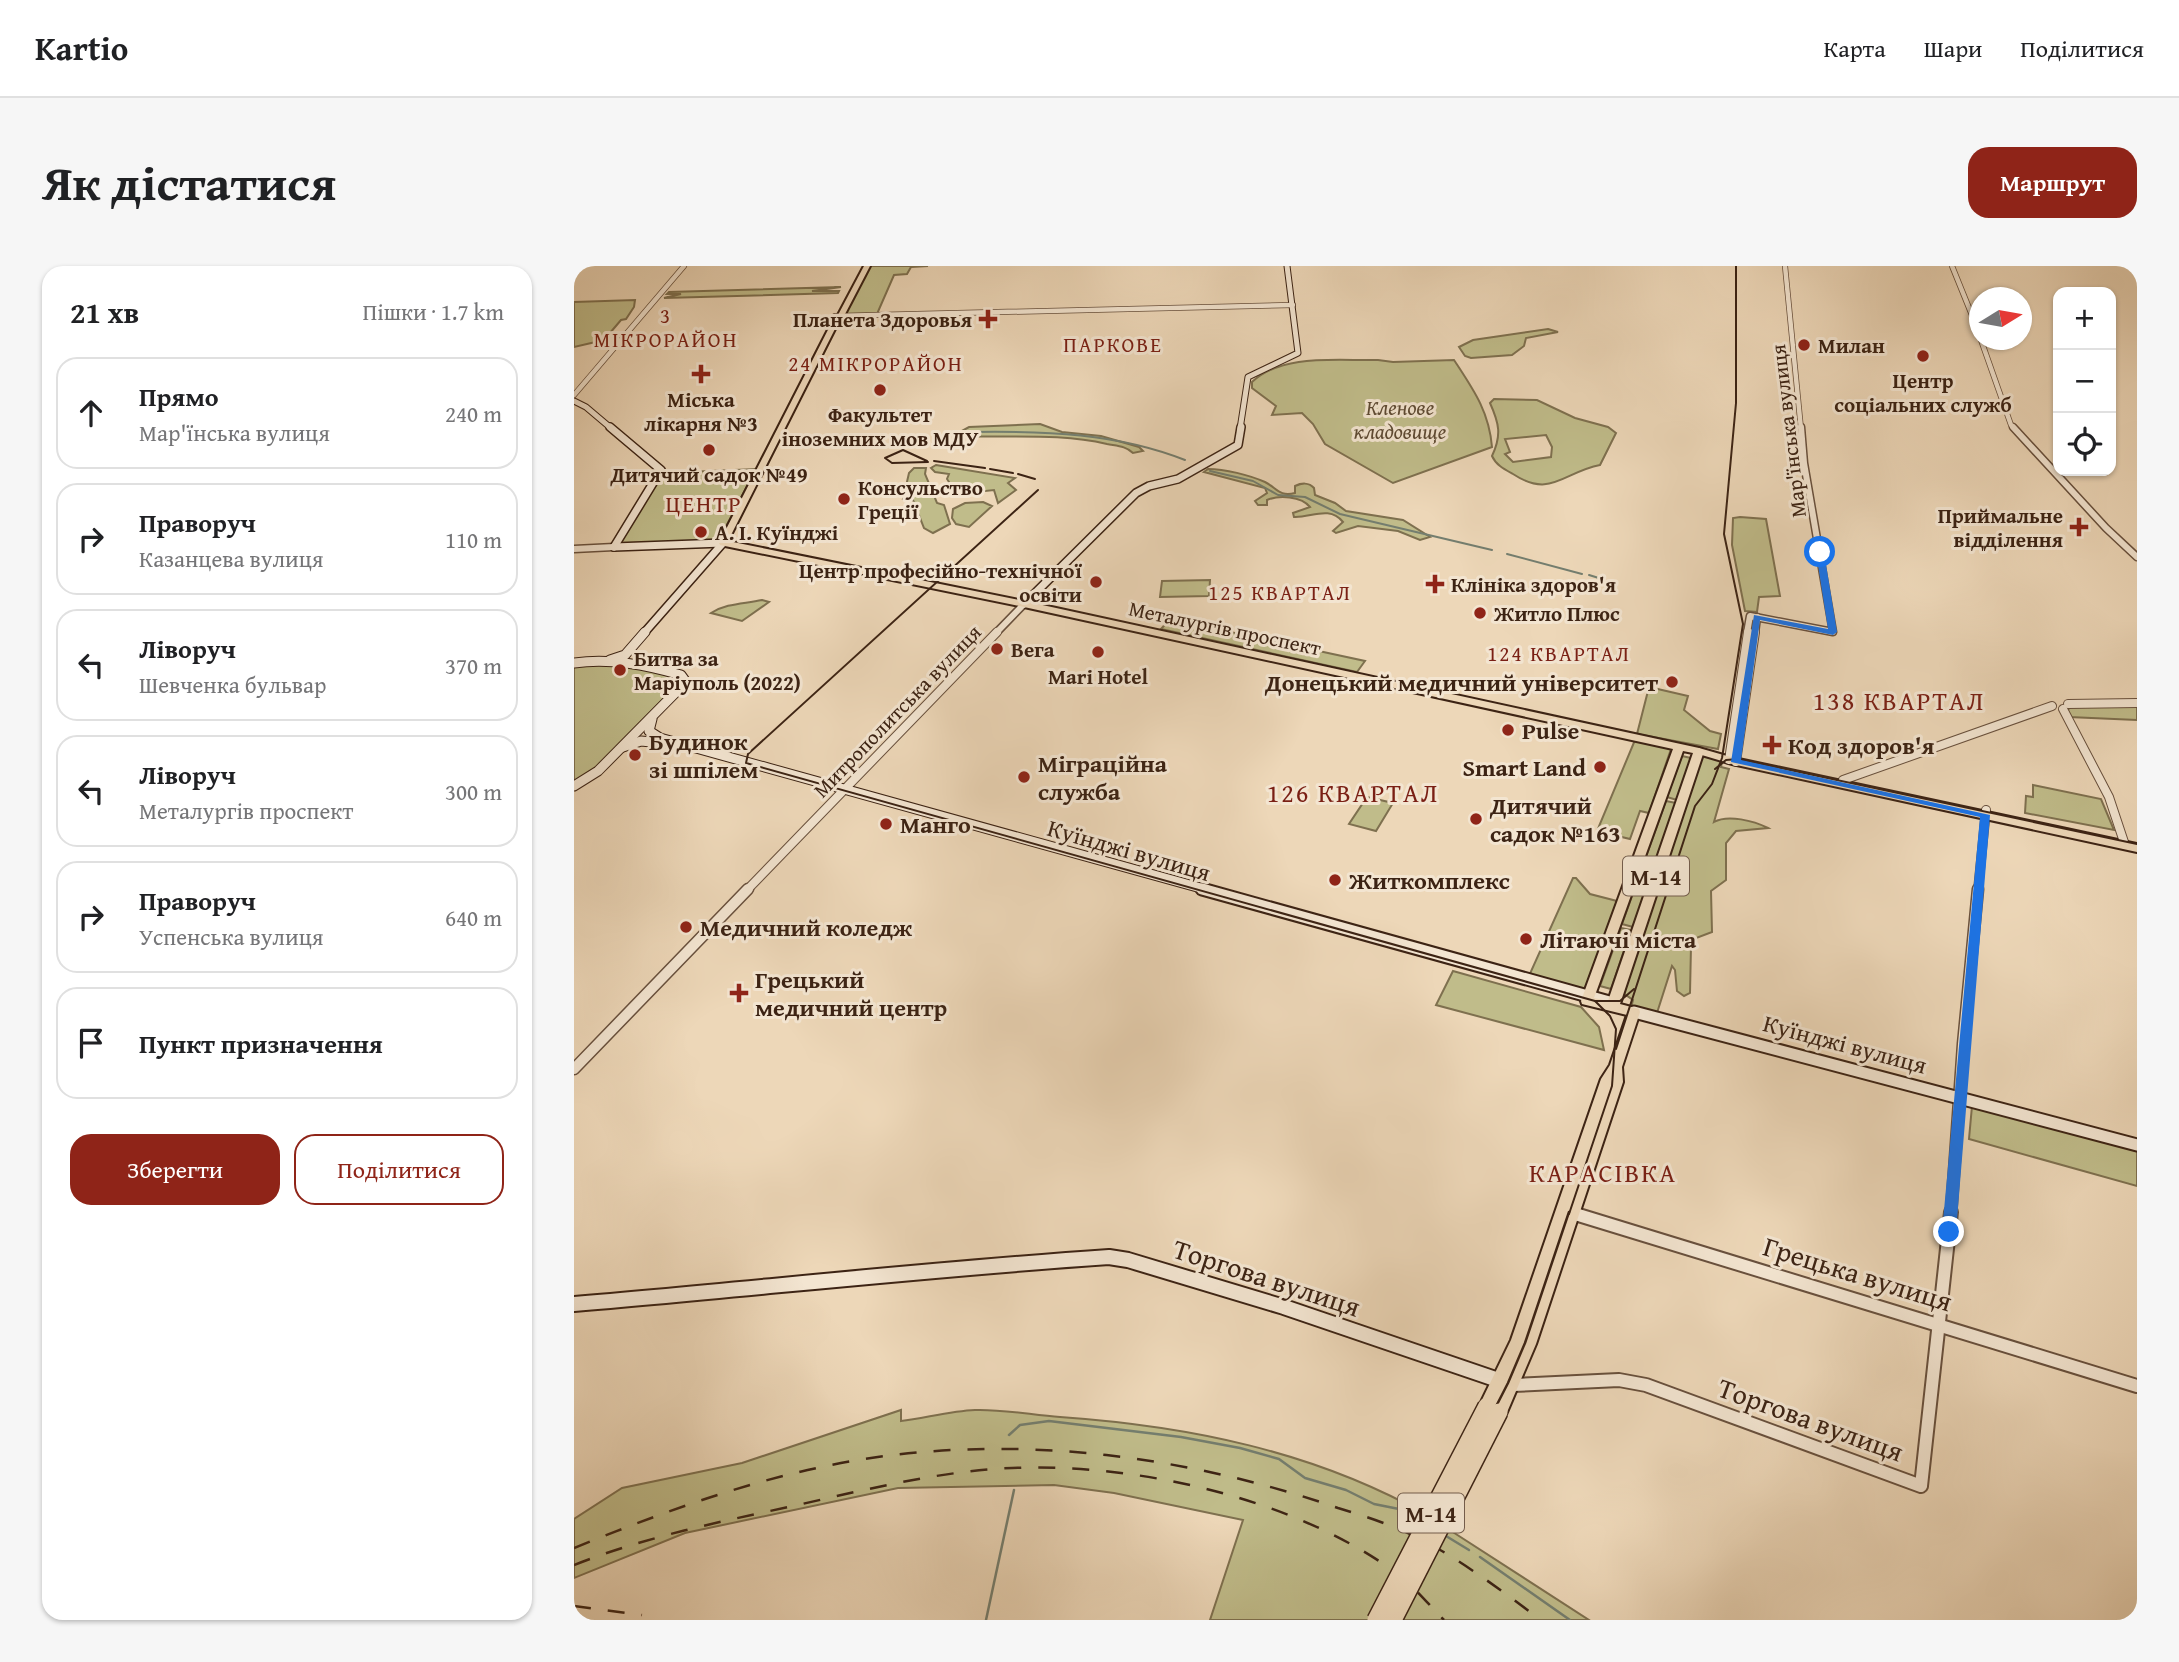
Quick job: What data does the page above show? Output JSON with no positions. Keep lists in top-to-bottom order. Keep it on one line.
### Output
{"streets":{"highway":["Металургів проспект","М-14"],"main road":["Митрополитська вулиця","Куїнджі вулиця","Торгова вулиця"],"street":["Мар'їнська вулиця","Грецька вулиця"]},"crossings":[["Мар'їнська вулиця","Металургів проспект"],["Металургів проспект","Митрополитська вулиця"],["Металургів проспект","М-14"],["Митрополитська вулиця","Куїнджі вулиця"],["Куїнджі вулиця","М-14"],["М-14","Грецька вулиця"],["М-14","Торгова вулиця"],["Грецька вулиця","Торгова вулиця"]],"districts":["3 МІКРОРАЙОН","ПАРКОВЕ","24 МІКРОРАЙОН","ЦЕНТР","125 КВАРТАЛ","124 КВАРТАЛ","138 КВАРТАЛ","126 КВАРТАЛ","КАРАСІВКА"],"parks":["Кленове кладовище"],"places":{"health":["Планета Здоровья","Міська лікарня №3","Приймальне відділення","Клініка здоров'я","Код здоров'я","Грецький медичний центр"],"other":["Милан","Центр соціальних служб","Факультет іноземних мов МДУ","Дитячий садок №49","Консульство Греції","А. І. Куїнджі","Центр професійно-технічної освіти","Житло Плюс","Вега","Mari Hotel","Битва за Маріуполь (2022)","Донецький медичний університет","Pulse","Будинок зі шпілем","Smart Land","Міграційна служба","Дитячий садок №163","Манго","Житкомплекс","Медичний коледж","Літаючі міста"]},"north":"right","page":{"header":"Kartio","nav":["Карта","Шари","Поділитися"],"title":"Як дістатися","buttons":["Маршрут",["Зберегти","Поділитися"]],"heading":["21 хв","Пішки · 1.7 km"],"map_buttons":["+","−"],"list":[["Прямо","Мар'їнська вулиця","240 m"],["Праворуч","Казанцева вулиця","110 m"],["Ліворуч","Шевченка бульвар","370 m"],["Ліворуч","Металургів проспект","300 m"],["Праворуч","Успенська вулиця","640 m"],"Пункт призначення"]}}
